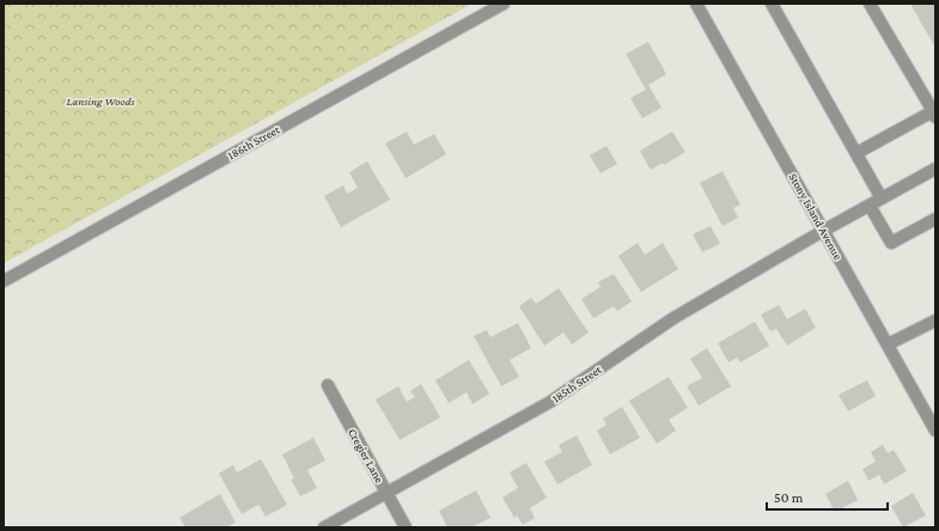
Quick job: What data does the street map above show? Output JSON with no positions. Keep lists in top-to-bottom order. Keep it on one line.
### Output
{"streets":{"street":["186th Street","Stony Island Avenue","185th Street","Cregier Lane"]},"crossings":[["Stony Island Avenue","185th Street"],["185th Street","Cregier Lane"]],"parks":["Lansing Woods"],"scale_bar":"50 m"}
